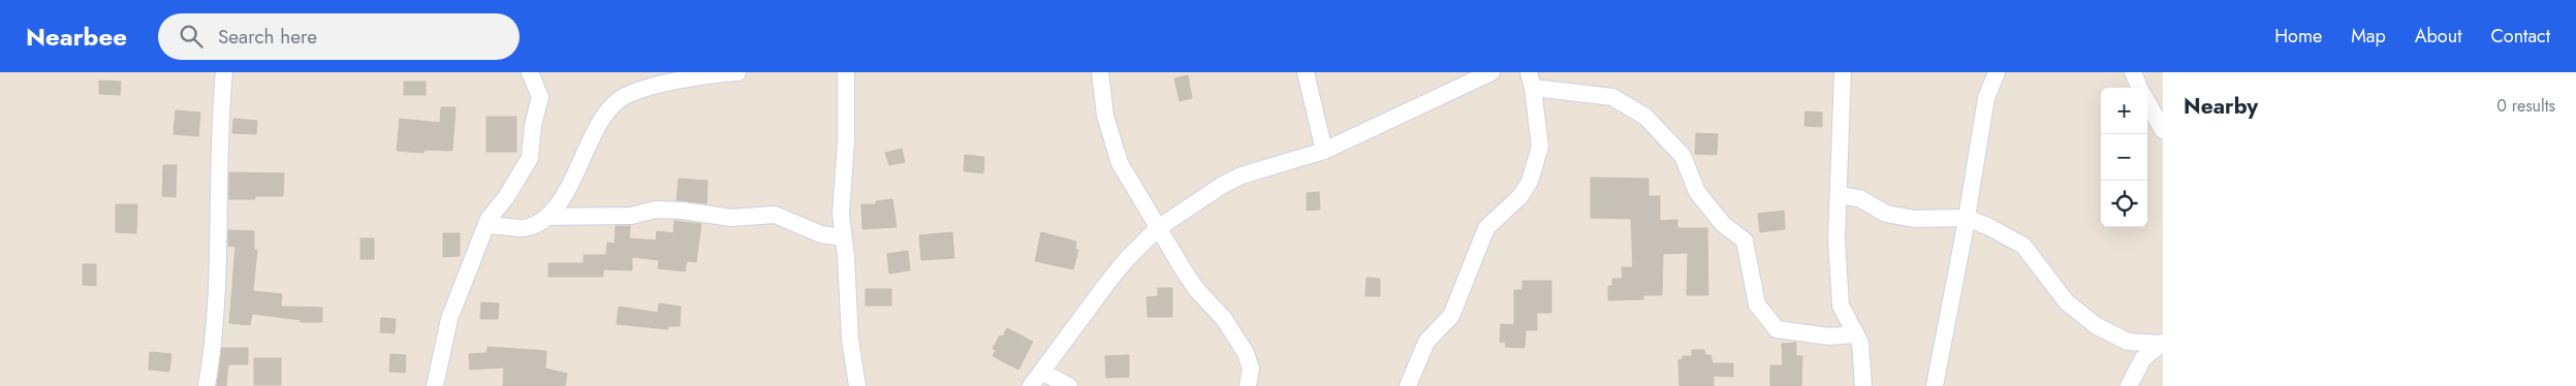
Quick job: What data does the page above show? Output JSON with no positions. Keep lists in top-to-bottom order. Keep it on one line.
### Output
{"page":{"header":"Nearbee","search":"Search here","nav":["Home","Map","About","Contact"],"heading":["Nearby","0 results"],"map_buttons":["+","−"]}}
